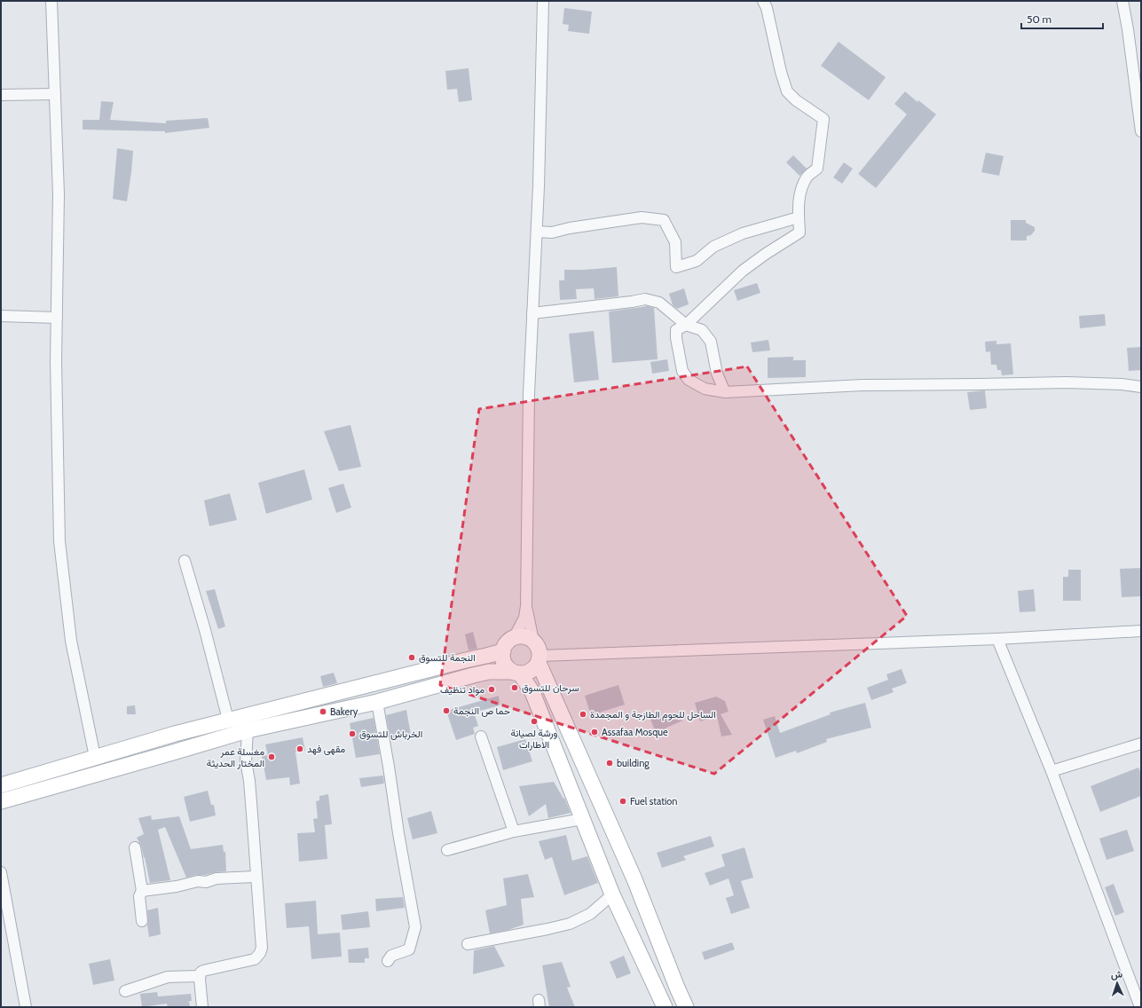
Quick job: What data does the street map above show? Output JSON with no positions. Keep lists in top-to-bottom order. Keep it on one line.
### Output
{"places":["النجمة للتسوق","سرحان للتسوق","مواد تنظيف","حما ص النجمة","Bakery","الساحل للحوم الطازجة و المجمدة","ورشة لصيانة الاطارات","Assafaa Mosque","الخرباش للتسوق","مقهى فهد","مغسلة عمر المختار الحديثة","building","Fuel station"],"scale_bar":"50 m","north":"top"}
